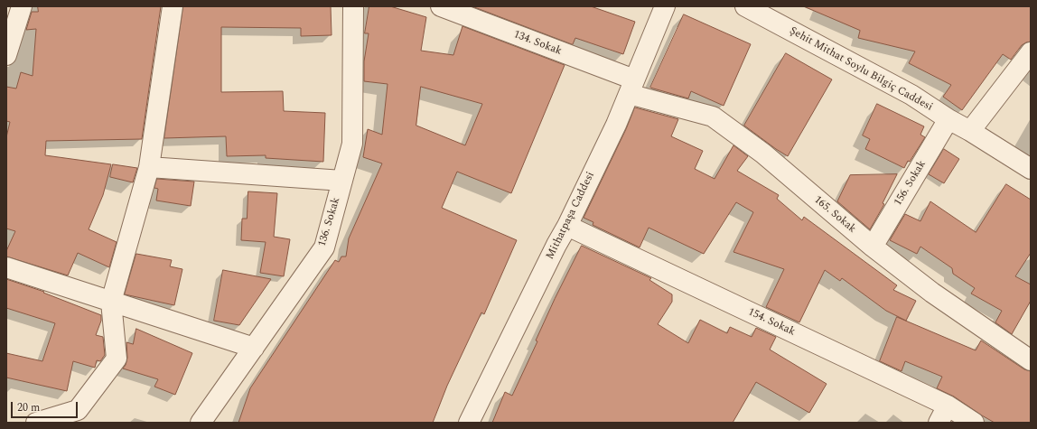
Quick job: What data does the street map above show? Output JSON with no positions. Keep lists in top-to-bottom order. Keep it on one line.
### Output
{"streets":{"street":["134. Sokak","Şehit Mithat Soylu Bilgiç Caddesi","156. Sokak","165. Sokak","Mithatpaşa Caddesi","136. Sokak","154. Sokak"]},"crossings":[["134. Sokak","165. Sokak"],["134. Sokak","Mithatpaşa Caddesi"],["Şehit Mithat Soylu Bilgiç Caddesi","156. Sokak"],["156. Sokak","165. Sokak"],["165. Sokak","Mithatpaşa Caddesi"],["Mithatpaşa Caddesi","154. Sokak"]],"scale_bar":"20 m"}
